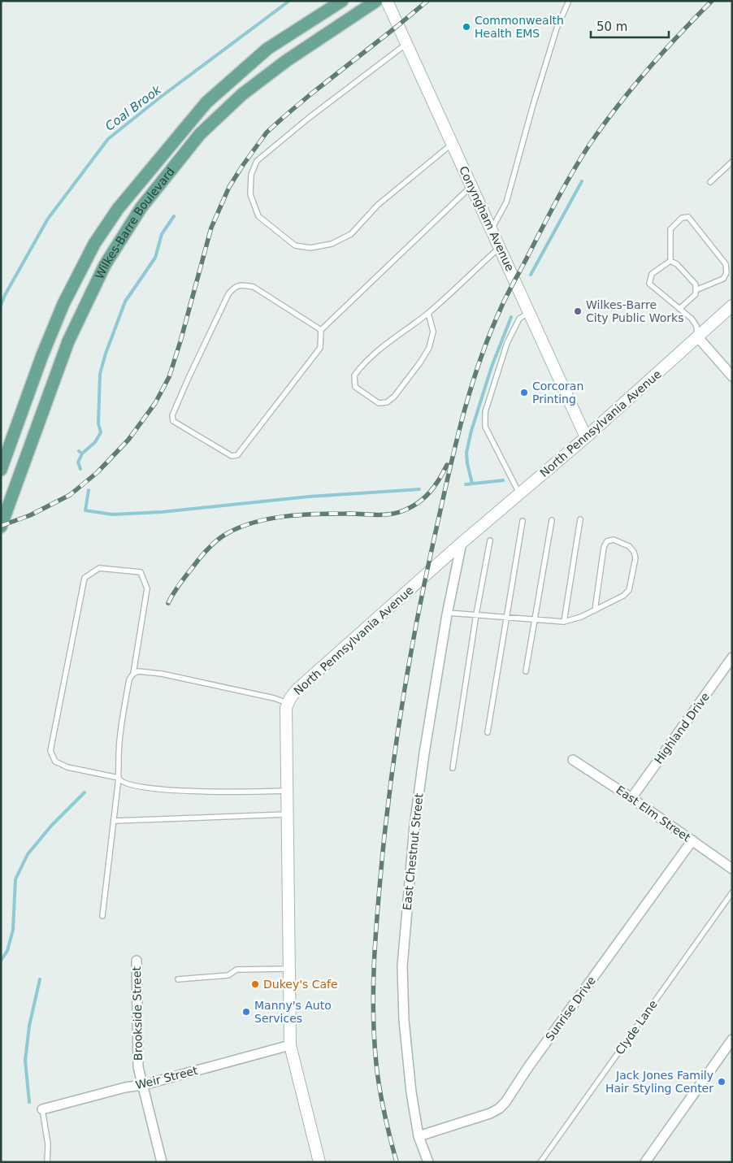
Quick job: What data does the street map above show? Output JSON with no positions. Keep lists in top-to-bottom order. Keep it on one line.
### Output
{"streets":{"main road":["Wilkes-Barre Boulevard"],"street":["Conyngham Avenue","North Pennsylvania Avenue","Highland Drive","East Elm Street","East Chestnut Street","Sunrise Drive","Brookside Street","Weir Street"],"lane":["Clyde Lane"]},"crossings":[["Conyngham Avenue","North Pennsylvania Avenue"],["North Pennsylvania Avenue","East Chestnut Street"],["North Pennsylvania Avenue","Weir Street"],["Highland Drive","East Elm Street"],["East Elm Street","Sunrise Drive"],["East Chestnut Street","Sunrise Drive"],["Brookside Street","Weir Street"]],"water":["Coal Brook"],"places":["Commonwealth Health EMS","Wilkes-Barre City Public Works","Corcoran Printing","Dukey's Cafe","Manny's Auto Services","Jack Jones Family Hair Styling Center"],"scale_bar":"50 m"}
